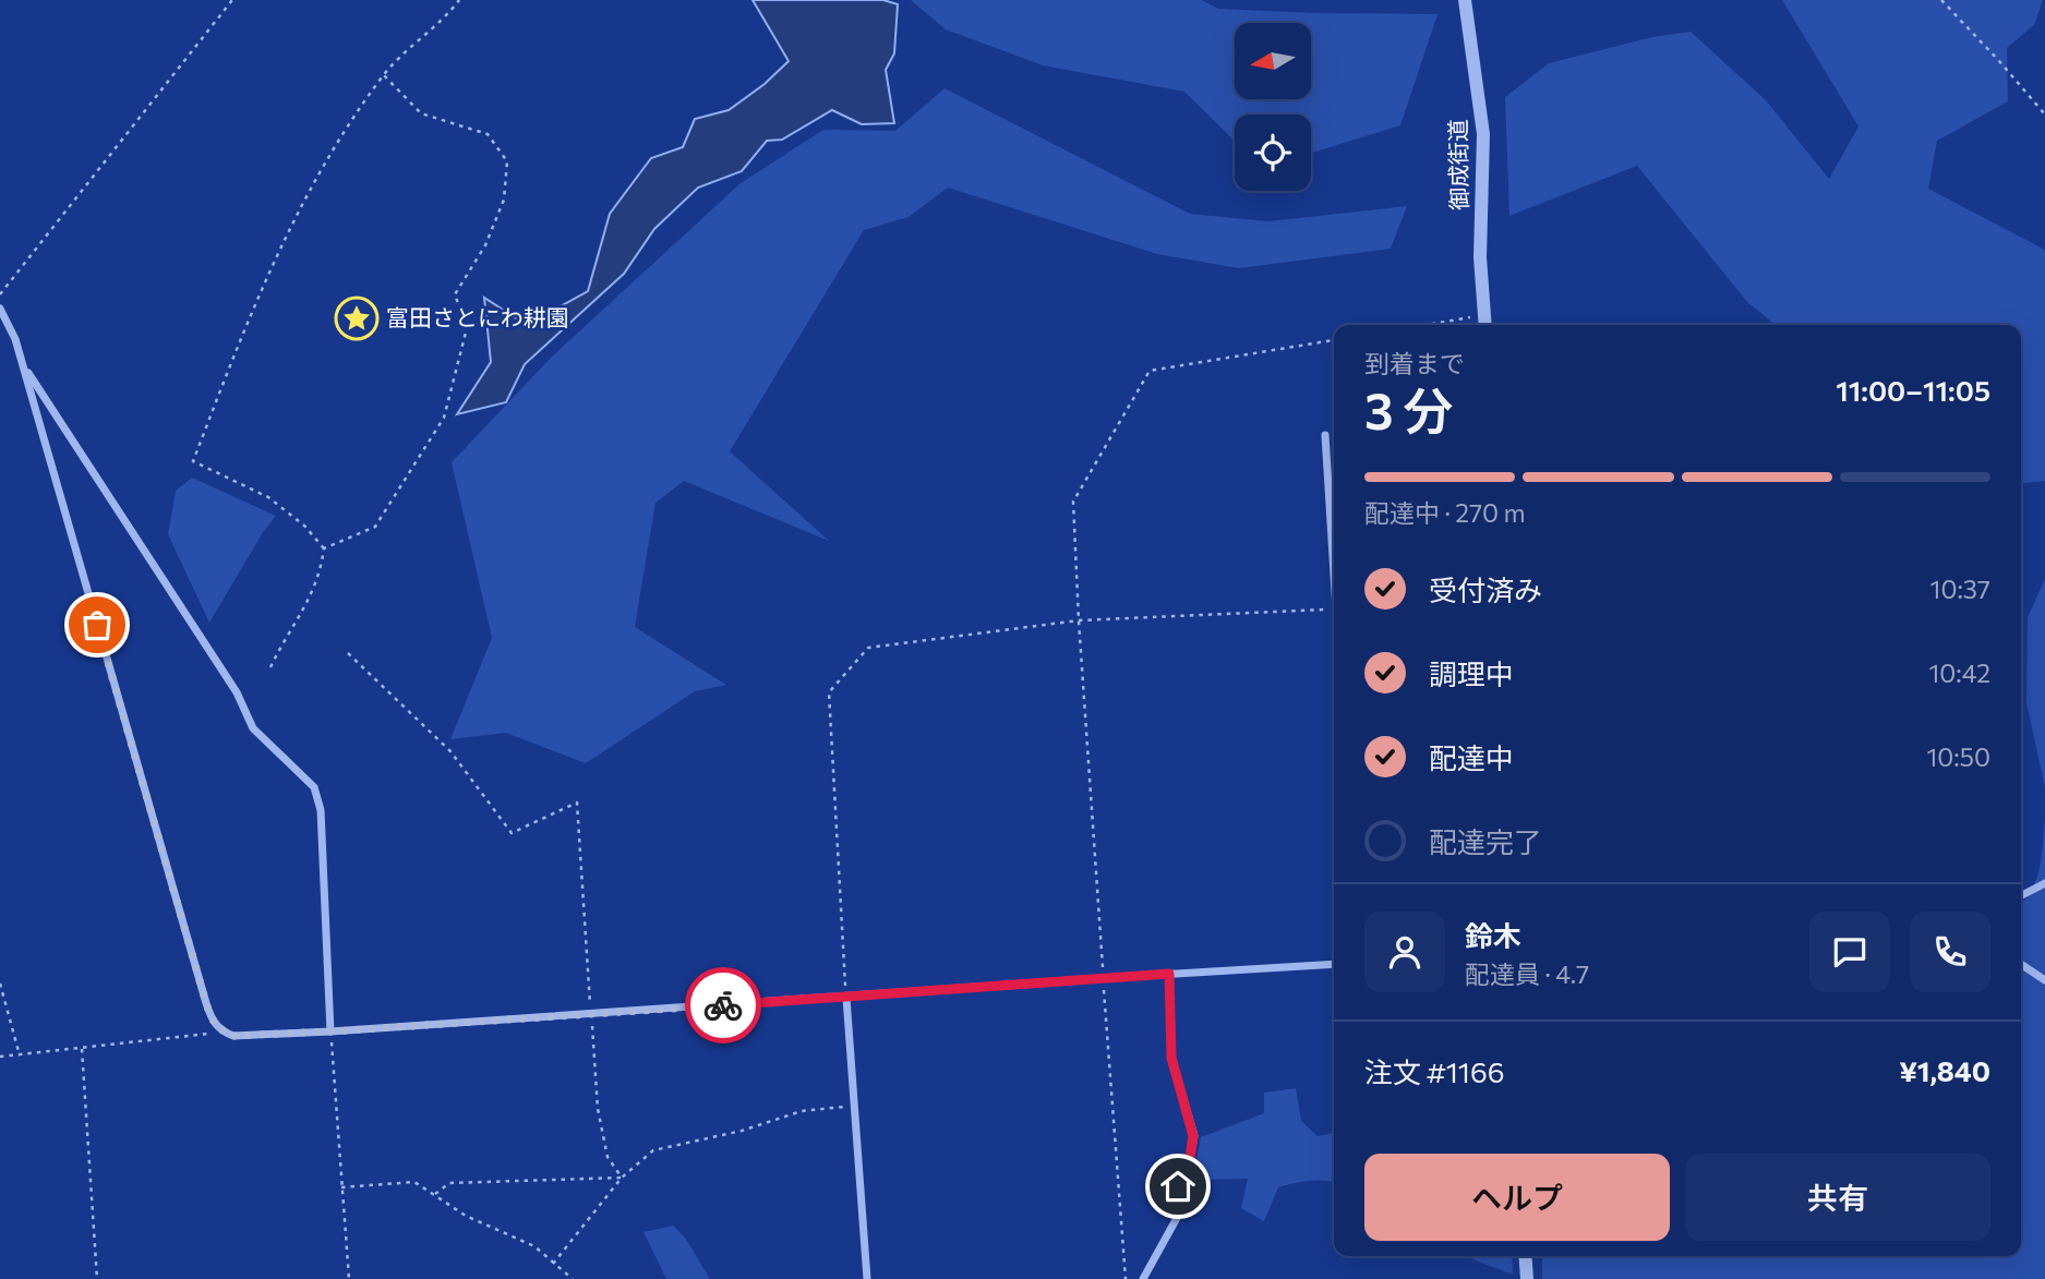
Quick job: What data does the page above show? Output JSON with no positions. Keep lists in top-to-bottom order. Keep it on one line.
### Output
{"streets":{"street":["御成街道"]},"places":{"place":["富田さとにわ耕園"]},"north":"left","page":{"heading":["3 分","到着まで","11:00–11:05"],"panel":["鈴木","配達員 · 4.7","注文 #1166","¥1,840"],"bar":"配達中 · 270 m","list":[["受付済み","10:37"],["調理中","10:42"],["配達中","10:50"],"配達完了"],"buttons":["ヘルプ","共有"]}}
